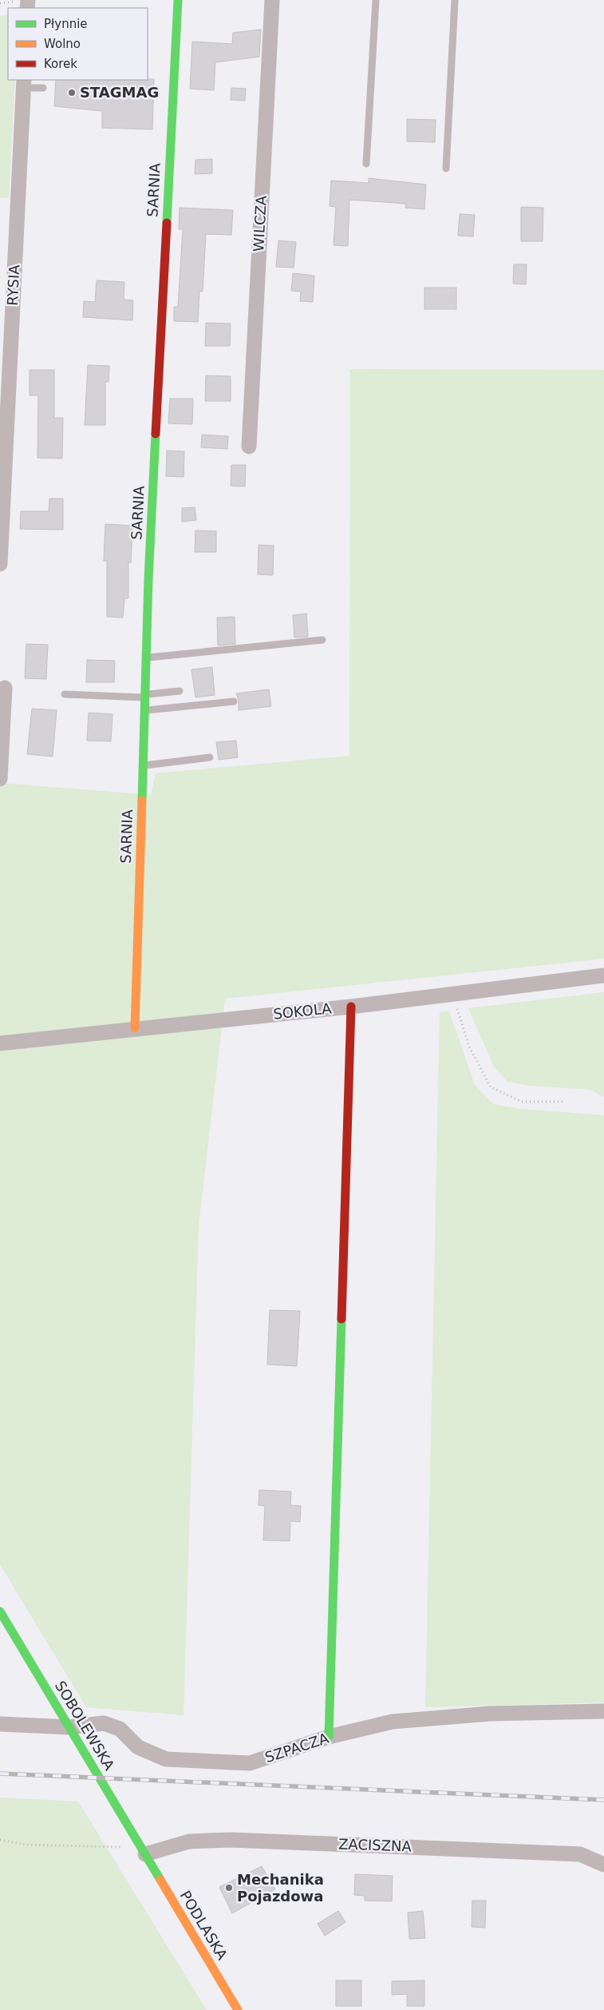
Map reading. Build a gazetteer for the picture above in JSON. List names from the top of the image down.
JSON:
{
  "streets": {
    "street": [
      "SARNIA",
      "WILCZA",
      "RYSIA",
      "SOKOLA",
      "SOBOLEWSKA",
      "SZPACZA",
      "ZACISZNA",
      "PODLASKA"
    ]
  },
  "crossings": [
    ["SARNIA", "SOKOLA"],
    ["SOBOLEWSKA", "SZPACZA"],
    ["SOBOLEWSKA", "ZACISZNA"],
    ["SOBOLEWSKA", "PODLASKA"],
    ["ZACISZNA", "PODLASKA"]
  ],
  "places": ["STAGMAG", "Mechanika Pojazdowa"],
  "legend": ["Płynnie", "Wolno", "Korek"]
}
